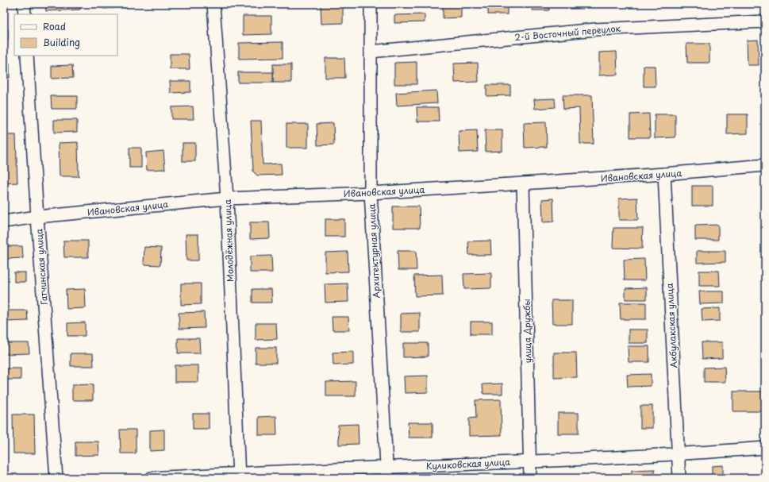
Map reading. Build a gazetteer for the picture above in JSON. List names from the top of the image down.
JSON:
{
  "streets": {
    "street": [
      "2-й Восточный переулок",
      "Ивановская улица",
      "Молодёжная улица",
      "Архитектурная улица",
      "Гатчинская улица",
      "Акбулакская улица",
      "улица Дружбы",
      "Куликовская улица"
    ]
  },
  "crossings": [
    ["2-й Восточный переулок", "Архитектурная улица"],
    ["Ивановская улица", "Молодёжная улица"],
    ["Ивановская улица", "Архитектурная улица"],
    ["Ивановская улица", "Гатчинская улица"],
    ["Ивановская улица", "Акбулакская улица"],
    ["Ивановская улица", "улица Дружбы"],
    ["Молодёжная улица", "Куликовская улица"],
    ["Архитектурная улица", "Куликовская улица"],
    ["Акбулакская улица", "Куликовская улица"],
    ["улица Дружбы", "Куликовская улица"]
  ],
  "legend": ["Road", "Building"]
}
